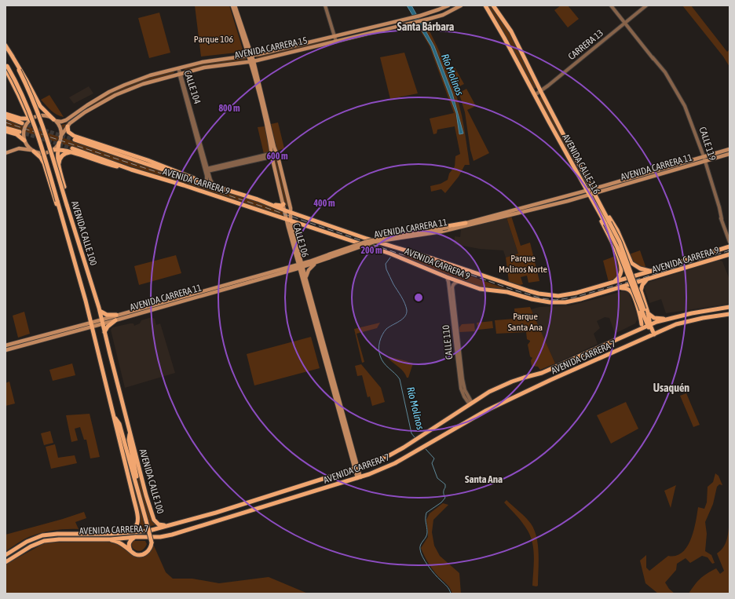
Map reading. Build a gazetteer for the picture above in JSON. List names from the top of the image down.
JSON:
{
  "streets": {
    "main road": [
      "AVENIDA CARRERA 15",
      "AVENIDA CALLE 116",
      "AVENIDA CARRERA 11",
      "AVENIDA CARRERA 9",
      "AVENIDA CALLE 100",
      "CALLE 106",
      "AVENIDA CARRERA 7"
    ],
    "street": [
      "CARRERA 13",
      "CALLE 104",
      "CALLE 119",
      "CALLE 110"
    ]
  },
  "crossings": [
    ["CARRERA 13", "CALLE 119"],
    ["CARRERA 13", "AVENIDA CALLE 116"],
    ["AVENIDA CARRERA 15", "CALLE 104"],
    ["AVENIDA CARRERA 15", "CALLE 106"],
    ["CALLE 104", "AVENIDA CARRERA 9"],
    ["CALLE 119", "AVENIDA CARRERA 11"],
    ["CALLE 119", "AVENIDA CARRERA 9"],
    ["AVENIDA CALLE 116", "AVENIDA CARRERA 11"],
    ["AVENIDA CARRERA 11", "AVENIDA CALLE 100"],
    ["AVENIDA CARRERA 11", "CALLE 106"],
    ["AVENIDA CARRERA 9", "CALLE 106"],
    ["AVENIDA CARRERA 9", "CALLE 110"],
    ["AVENIDA CALLE 100", "AVENIDA CARRERA 7"],
    ["CALLE 106", "AVENIDA CARRERA 7"],
    ["CALLE 110", "AVENIDA CARRERA 7"]
  ],
  "districts": ["Santa Bárbara", "Usaquén", "Santa Ana"],
  "water": ["Río Molinos"],
  "parks": ["Parque 106", "Parque Molinos Norte", "Parque Santa Ana"],
  "rings": [
    "800 m",
    "600 m",
    "400 m",
    "200 m"
  ]
}
